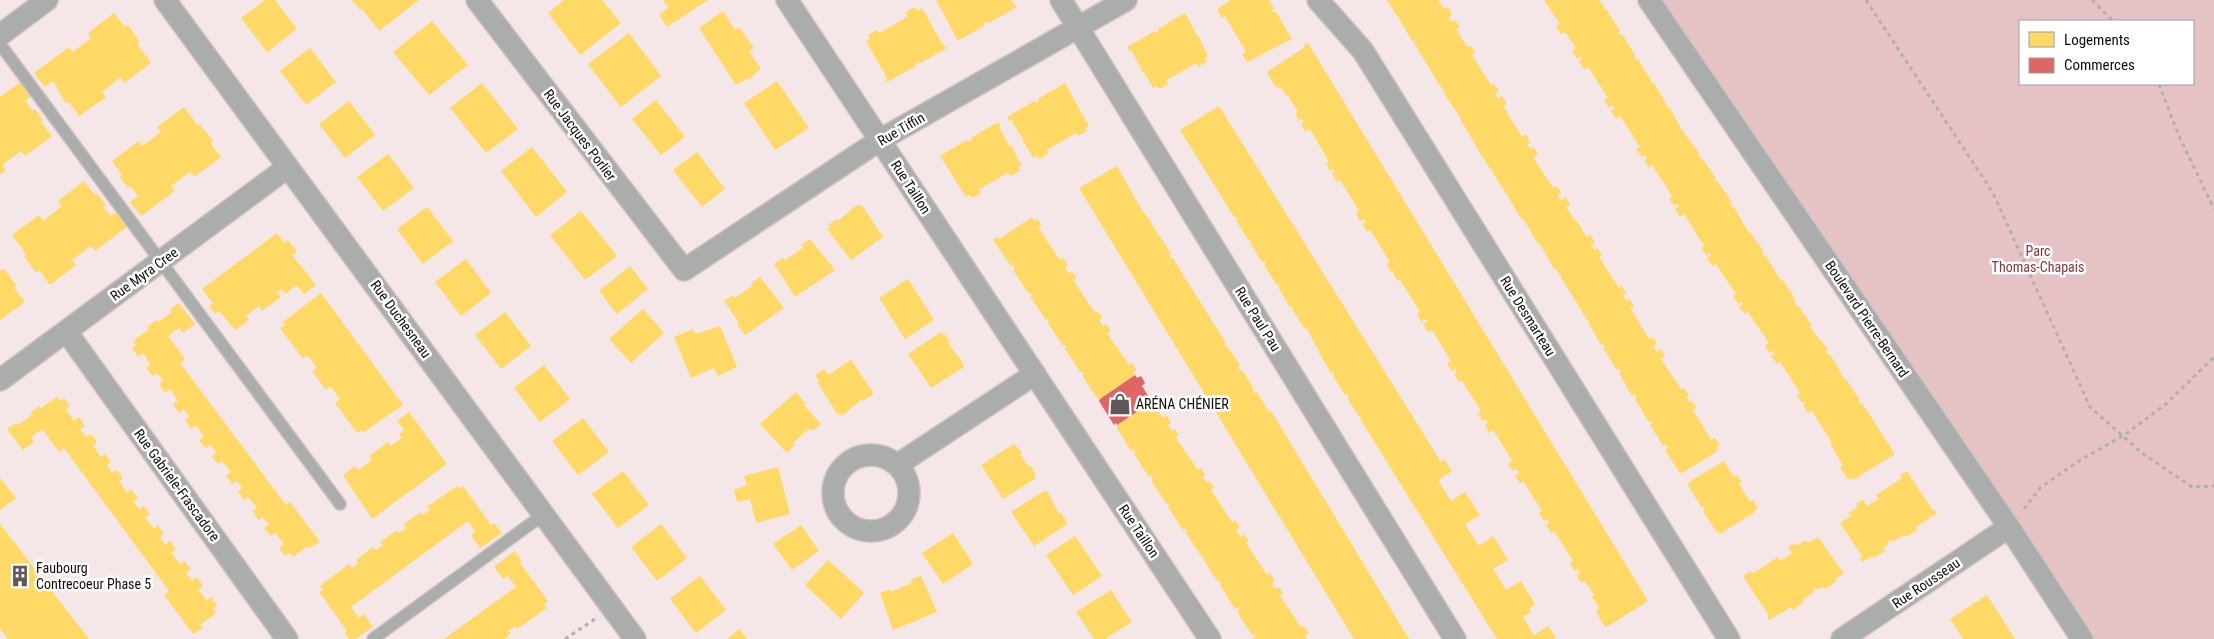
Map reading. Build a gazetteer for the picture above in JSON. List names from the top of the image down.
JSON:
{
  "streets": {
    "street": [
      "Rue Tiffin",
      "Rue Jacques Porlier",
      "Rue Taillon",
      "Rue Myra Cree",
      "Rue Desmarteau",
      "Rue Duchesneau",
      "Rue Paul Pau",
      "Boulevard Pierre-Bernard",
      "Rue Gabriele-Frascadore",
      "Rue Rousseau"
    ]
  },
  "crossings": [
    ["Rue Tiffin", "Rue Jacques Porlier"],
    ["Rue Tiffin", "Rue Taillon"],
    ["Rue Tiffin", "Rue Paul Pau"],
    ["Rue Myra Cree", "Rue Duchesneau"],
    ["Rue Myra Cree", "Rue Gabriele-Frascadore"],
    ["Boulevard Pierre-Bernard", "Rue Rousseau"]
  ],
  "parks": ["Parc Thomas-Chapais"],
  "places": {
    "shop": ["ARÉNA CHÉNIER"],
    "building": ["Faubourg Contrecoeur Phase 5"]
  },
  "legend": ["Logements", "Commerces"]
}
